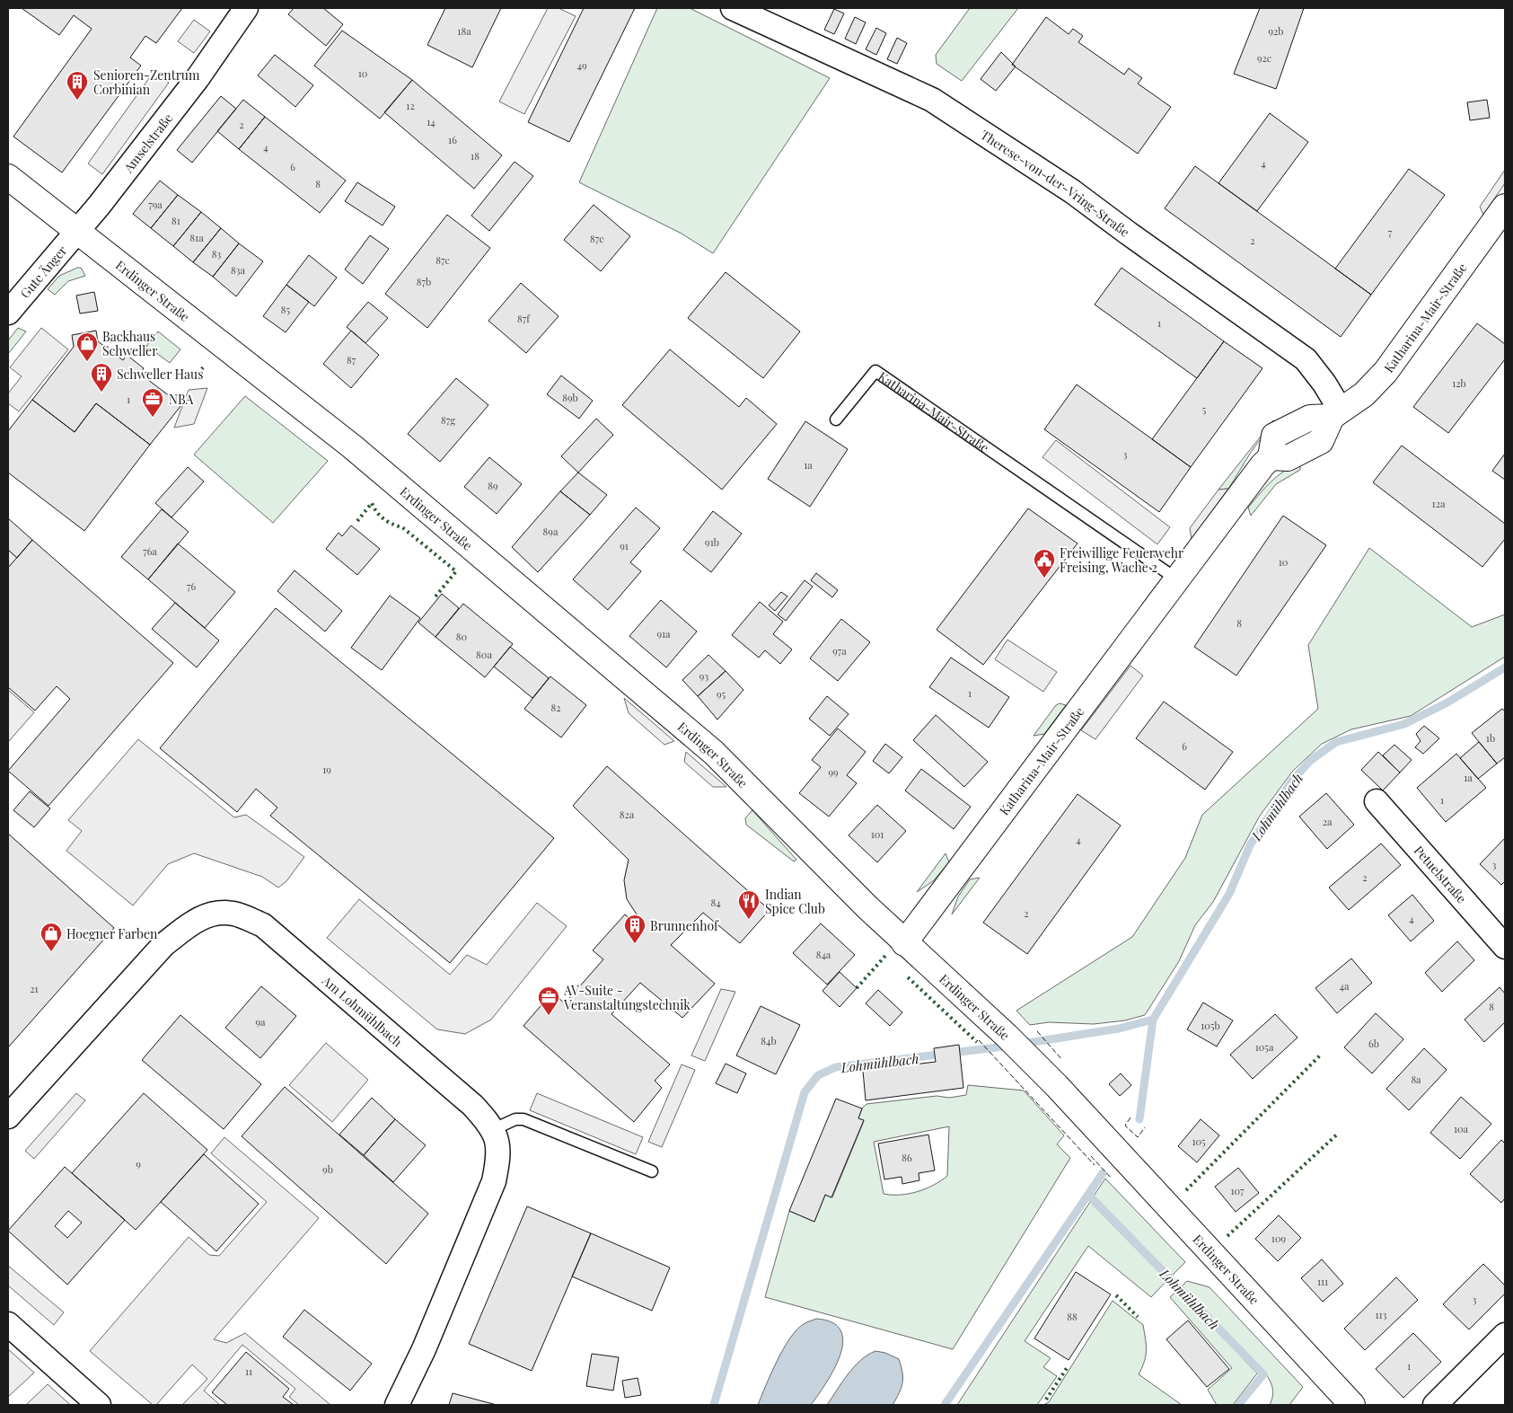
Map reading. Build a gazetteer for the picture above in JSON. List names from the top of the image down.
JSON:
{
  "streets": {
    "street": [
      "Amselstraße",
      "Therese-von-der-Vring-Straße",
      "Gute Änger",
      "Erdinger Straße",
      "Katharina-Mair-Straße",
      "Petuelstraße",
      "Am Lohmühlbach"
    ]
  },
  "crossings": [
    ["Amselstraße", "Gute Änger"],
    ["Amselstraße", "Erdinger Straße"],
    ["Therese-von-der-Vring-Straße", "Katharina-Mair-Straße"],
    ["Gute Änger", "Erdinger Straße"],
    ["Erdinger Straße", "Katharina-Mair-Straße"]
  ],
  "water": ["Lohmühlbach"],
  "places": {
    "building": ["Senioren-Zentrum Corbinian", "Schweller Haus", "Brunnenhof"],
    "shop": ["Backhaus Schweller", "Hoegner Farben"],
    "office": ["NBA", "AV-Suite - Veranstaltungstechnik"],
    "public building": ["Freiwillige Feuerwehr Freising, Wache 2"],
    "restaurant": ["Indian Spice Club"]
  },
  "house_numbers": [
    "18a",
    "92b",
    "92c",
    "49",
    "10",
    "12",
    "14",
    "2",
    "16",
    "4",
    "18",
    "4",
    "6",
    "8",
    "79a",
    "81",
    "7",
    "81a",
    "87e",
    "2",
    "83",
    "87c",
    "83a",
    "87b",
    "85",
    "87f",
    "1",
    "87",
    "12b",
    "89b",
    "1",
    "5",
    "87g",
    "3",
    "1a",
    "89",
    "12a",
    "89a",
    "91b",
    "91",
    "76a",
    "10",
    "76",
    "8",
    "91a",
    "80",
    "97a",
    "80a",
    "93",
    "1",
    "95",
    "82",
    "1b",
    "6",
    "19",
    "99",
    "1a",
    "1",
    "82a",
    "2a",
    "101",
    "4",
    "3",
    "2",
    "84",
    "2",
    "4",
    "84a",
    "4a",
    "21",
    "8",
    "9a",
    "105b",
    "84b",
    "6b",
    "105a",
    "8a",
    "10a",
    "105",
    "86",
    "9",
    "9b",
    "107",
    "109",
    "111",
    "3",
    "113",
    "88",
    "1",
    "11"
  ]
}
